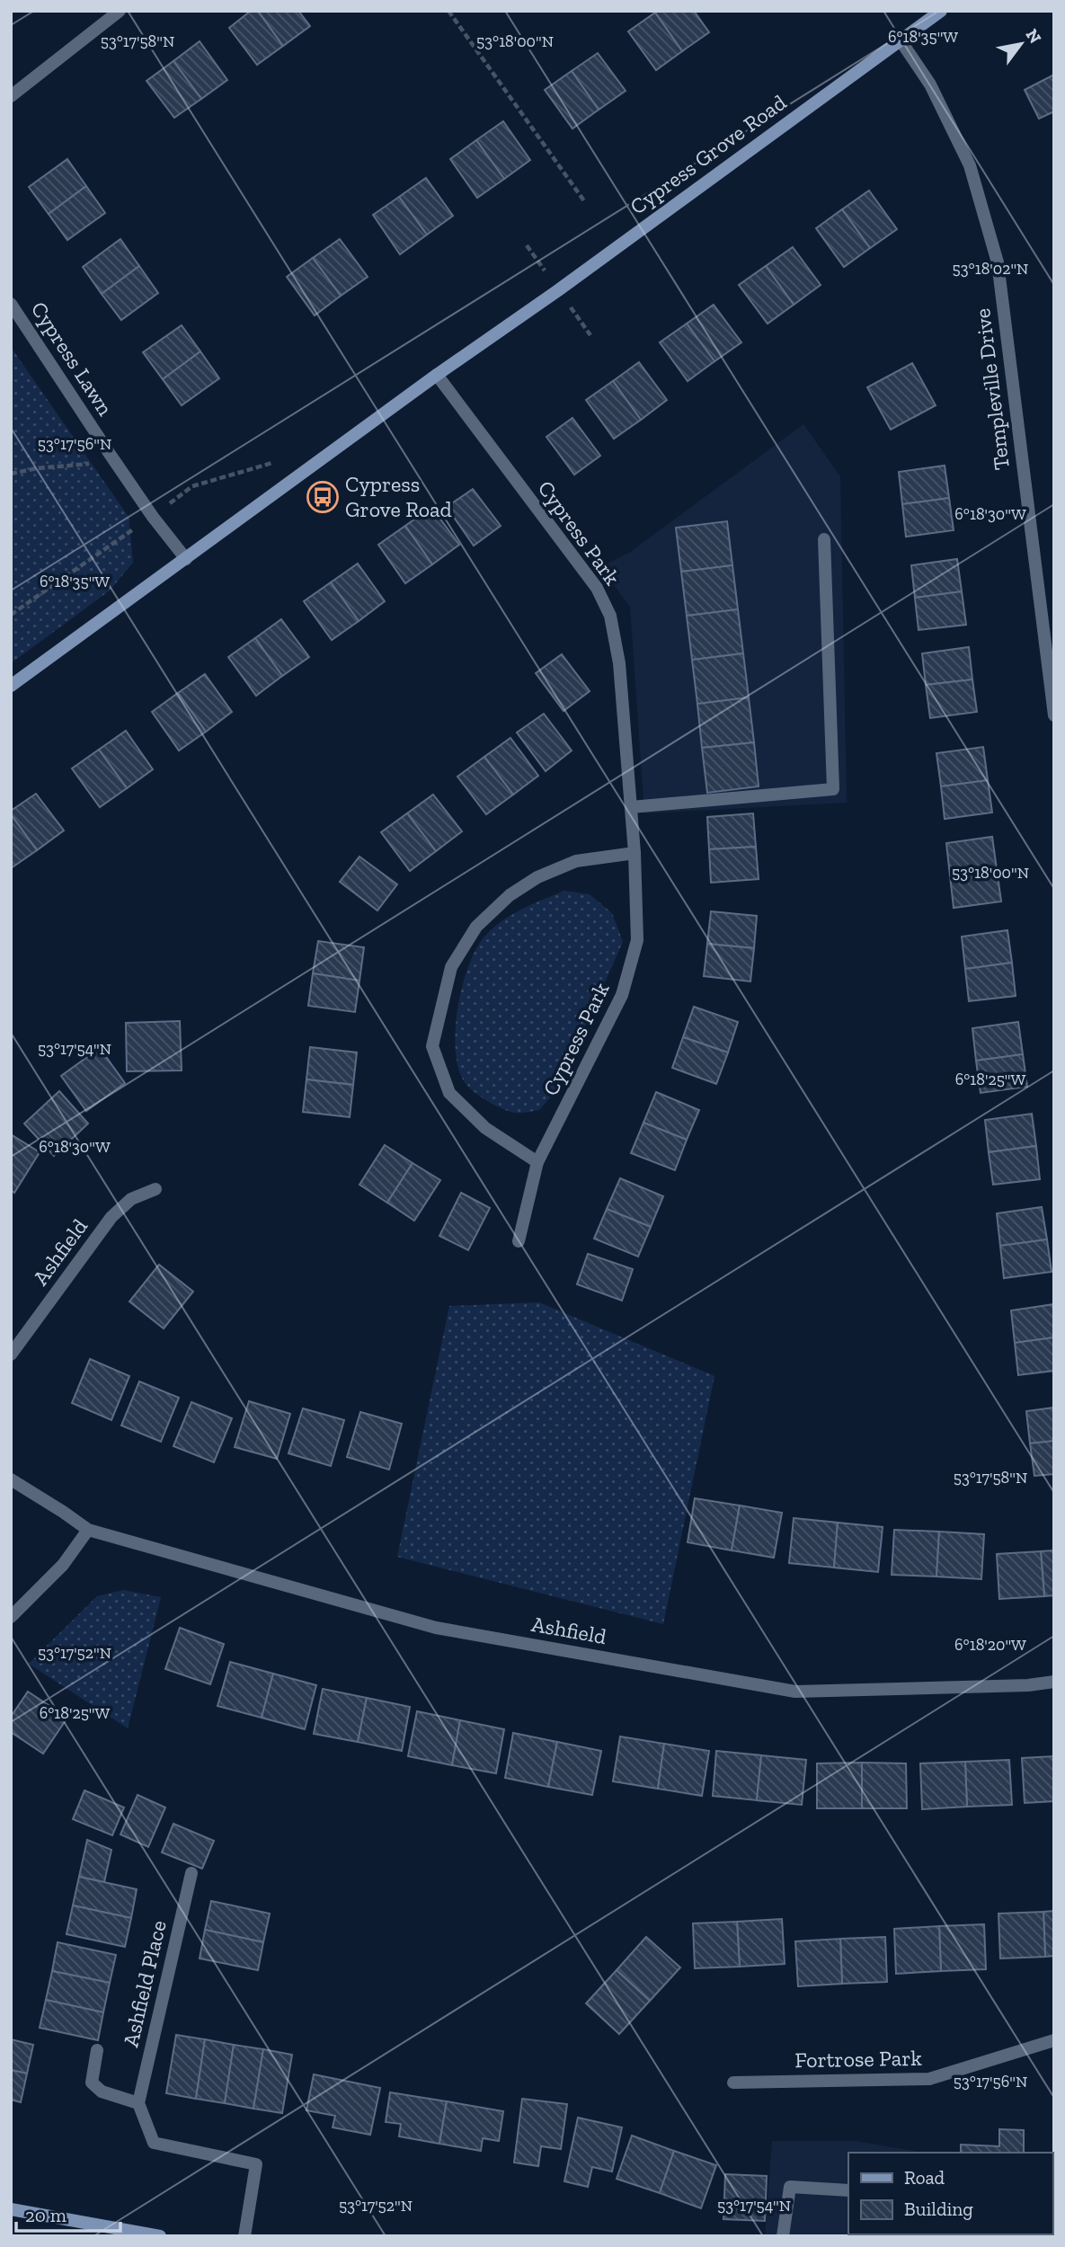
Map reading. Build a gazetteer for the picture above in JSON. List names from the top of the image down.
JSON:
{
  "streets": {
    "main road": ["Cypress Grove Road"],
    "street": [
      "Cypress Lawn",
      "Templeville Drive",
      "Cypress Park",
      "Ashfield",
      "Ashfield Place",
      "Fortrose Park"
    ]
  },
  "crossings": [
    ["Cypress Grove Road", "Cypress Lawn"],
    ["Cypress Grove Road", "Templeville Drive"],
    ["Cypress Grove Road", "Cypress Park"]
  ],
  "places": {
    "bus stop": ["Cypress Grove Road"]
  },
  "legend": ["Road", "Building"],
  "scale_bar": "20 m",
  "north": "top right",
  "coordinates": [
    "6°18'35\"W",
    "53°17'58\"N",
    "53°18'00\"N",
    "53°18'02\"N",
    "53°17'56\"N",
    "6°18'30\"W",
    "53°17'54\"N",
    "6°18'25\"W",
    "6°18'20\"W",
    "53°17'52\"N"
  ]
}
